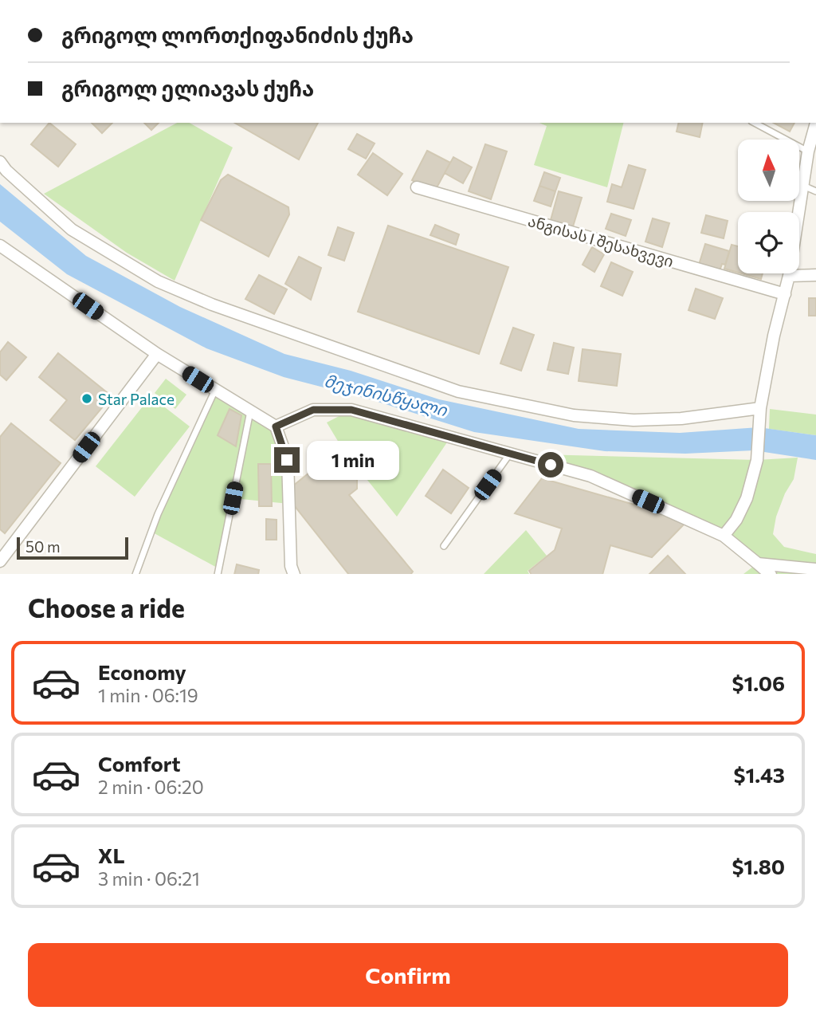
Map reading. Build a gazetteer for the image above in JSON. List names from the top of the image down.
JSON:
{
  "streets": {
    "street": ["ანგისას I შესახვევი"]
  },
  "water": ["მეჯინისწყალი"],
  "places": ["Star Palace"],
  "scale_bar": "50 m",
  "north": "top",
  "page": {
    "banner": ["გრიგოლ ლორთქიფანიძის ქუჩა", "გრიგოლ ელიავას ქუჩა"],
    "bubble": "1 min",
    "scale": "50 m",
    "heading": "Choose a ride",
    "list": [
      {
        "name": "Economy",
        "note": "1 min · 06:19",
        "value": "$1.06"
      },
      {
        "name": "Comfort",
        "note": "2 min · 06:20",
        "value": "$1.43"
      },
      {
        "name": "XL",
        "note": "3 min · 06:21",
        "value": "$1.80"
      }
    ],
    "buttons": "Confirm"
  }
}
